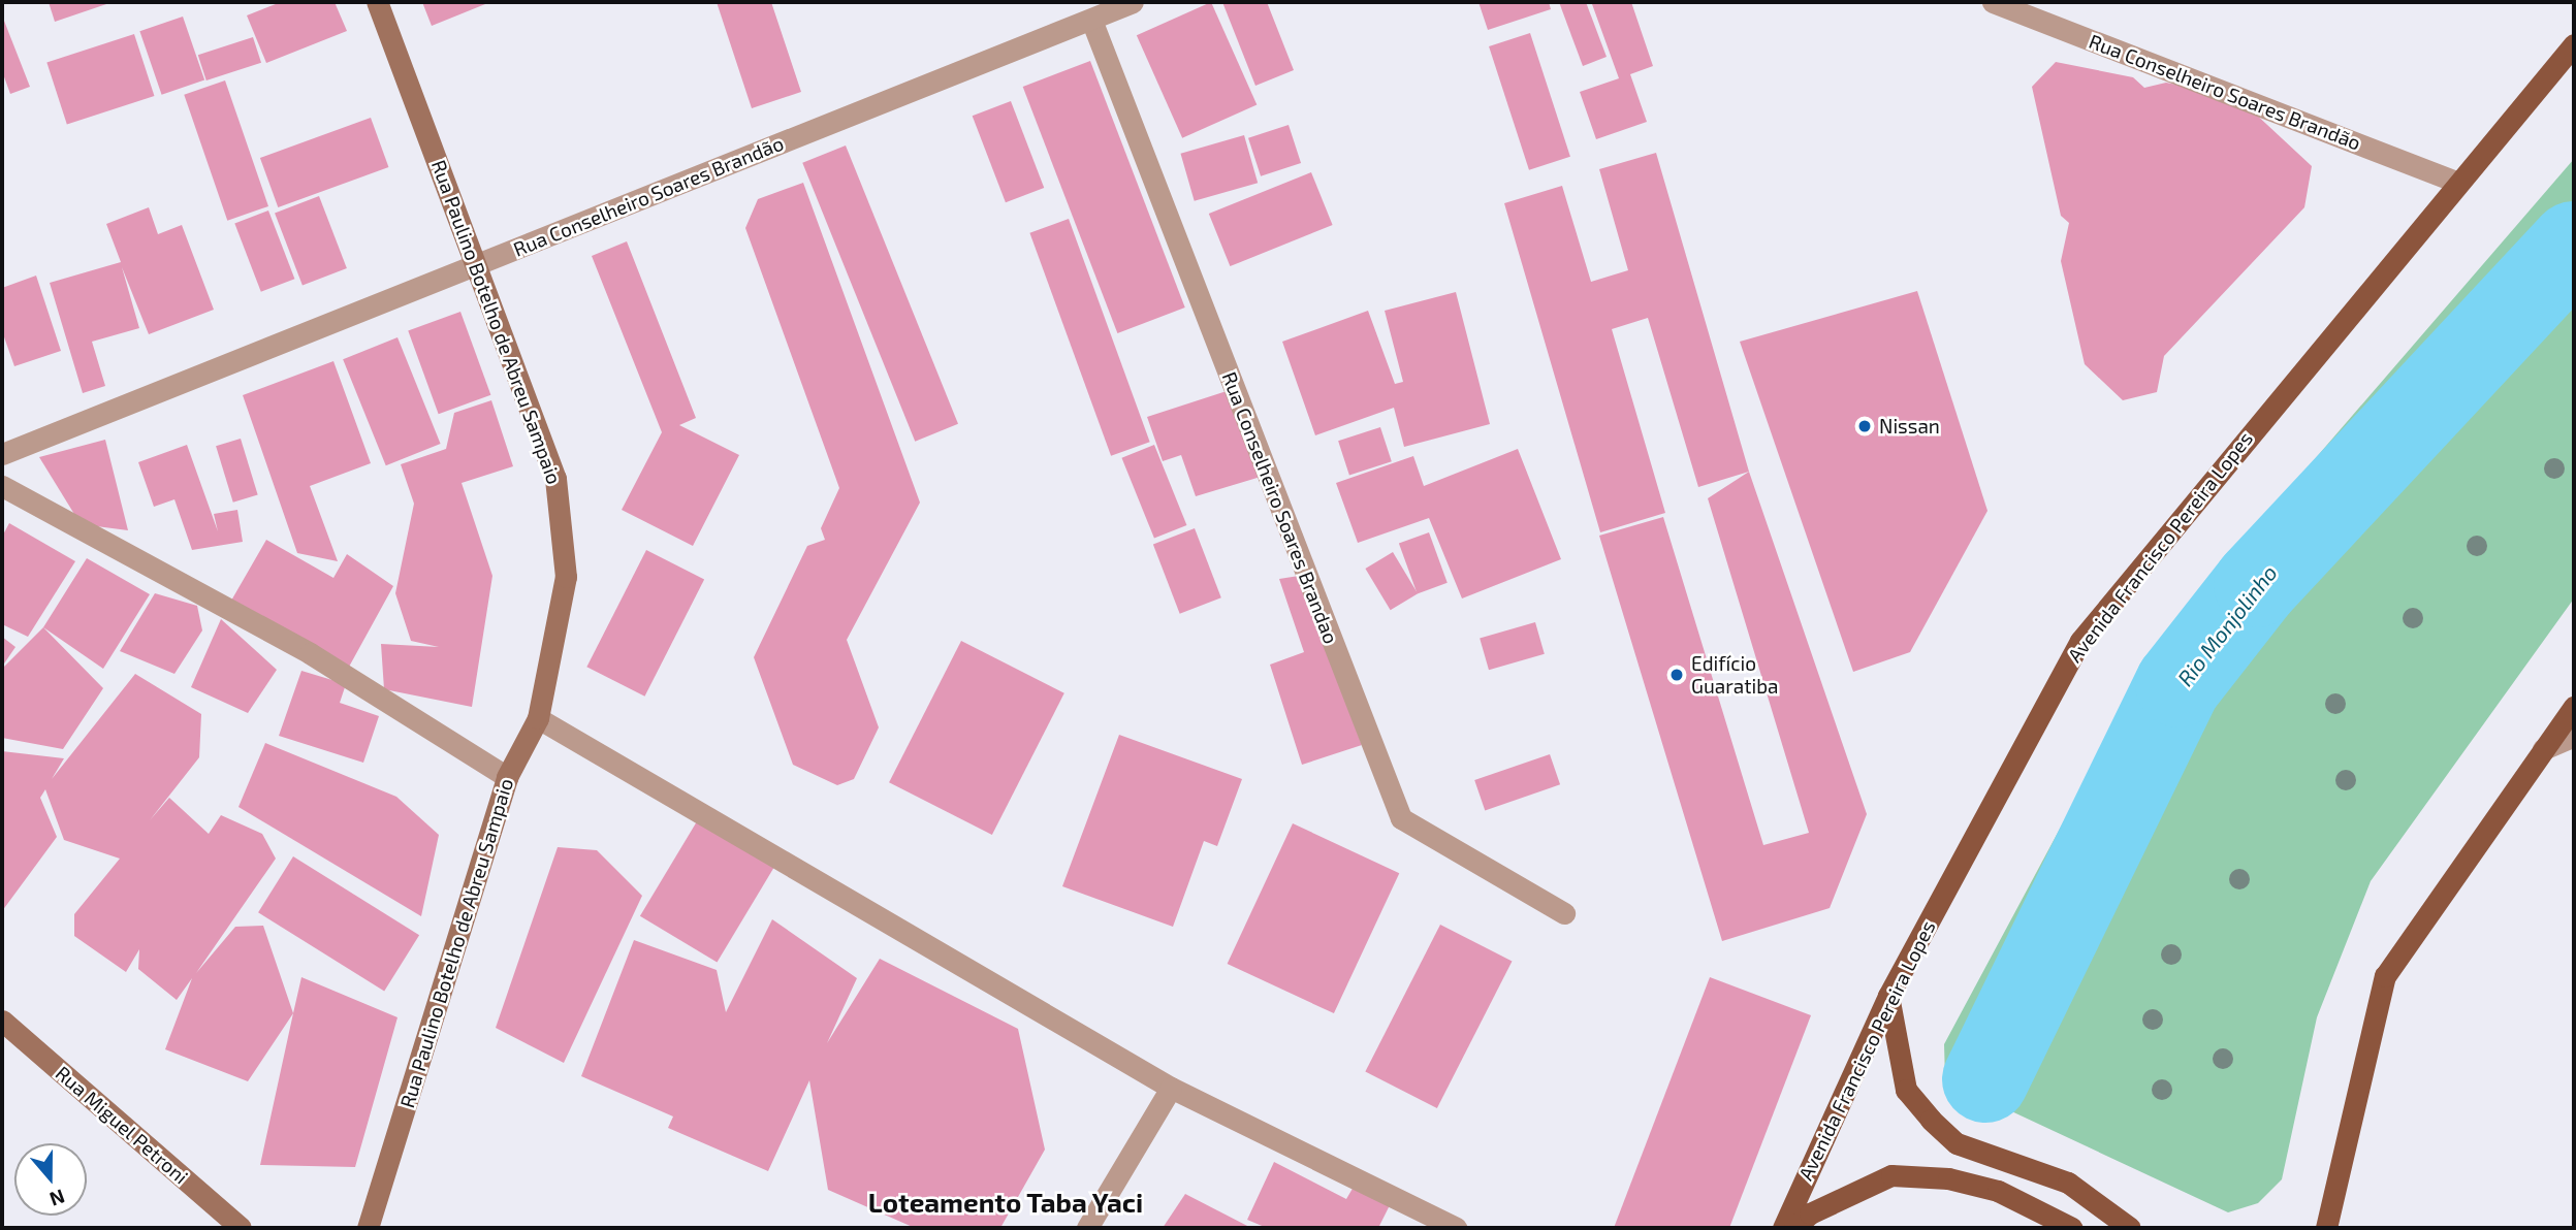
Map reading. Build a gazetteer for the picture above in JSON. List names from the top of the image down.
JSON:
{
  "streets": {
    "main road": ["Avenida Francisco Pereira Lopes"],
    "street": [
      "Rua Conselheiro Soares Brandão",
      "Rua Paulino Botelho de Abreu Sampaio",
      "Rua Conselheiro Soares Brandao",
      "Rua Miguel Petroni"
    ]
  },
  "crossings": [
    ["Rua Conselheiro Soares Brandão", "Rua Paulino Botelho de Abreu Sampaio"],
    ["Rua Conselheiro Soares Brandão", "Rua Conselheiro Soares Brandao"],
    ["Rua Conselheiro Soares Brandão", "Avenida Francisco Pereira Lopes"]
  ],
  "districts": ["Loteamento Taba Yaci"],
  "water": ["Rio Monjolinho"],
  "places": ["Nissan", "Edifício Guaratiba"],
  "north": "bottom"
}
